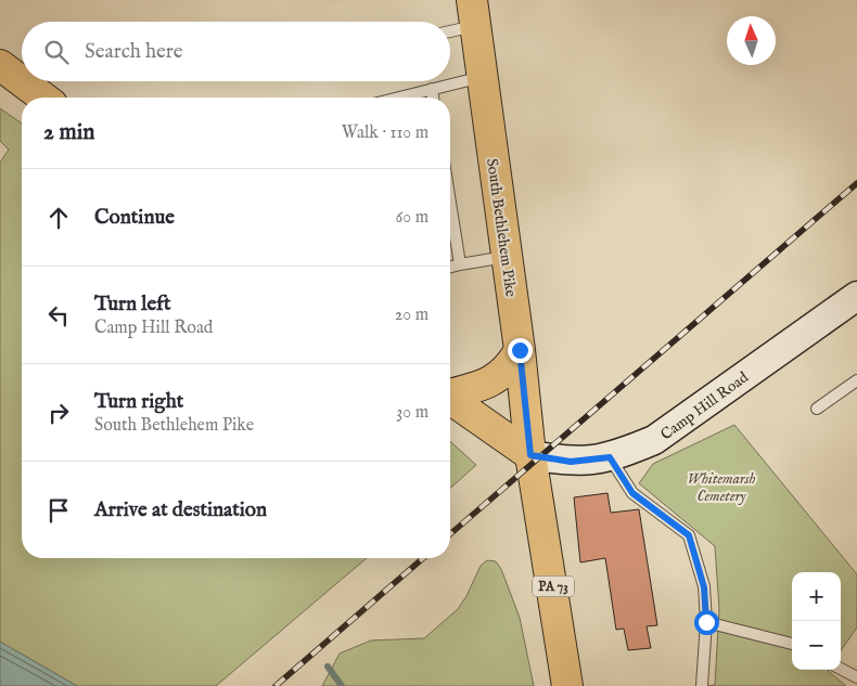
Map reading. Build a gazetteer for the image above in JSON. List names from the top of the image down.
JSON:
{
  "streets": {
    "main road": ["South Bethlehem Pike", "PA 73"],
    "street": ["Camp Hill Road"]
  },
  "crossings": [
    ["South Bethlehem Pike", "Camp Hill Road"],
    ["South Bethlehem Pike", "PA 73"],
    ["Camp Hill Road", "PA 73"]
  ],
  "parks": ["Whitemarsh Cemetery"],
  "north": "top",
  "page": {
    "search": "Search here",
    "heading": ["2 min", "Walk · 110 m"],
    "list": [
      ["Continue", "60 m"],
      ["Turn left", "Camp Hill Road", "20 m"],
      ["Turn right", "South Bethlehem Pike", "30 m"],
      "Arrive at destination"
    ],
    "map_buttons": ["+", "−"]
  }
}
